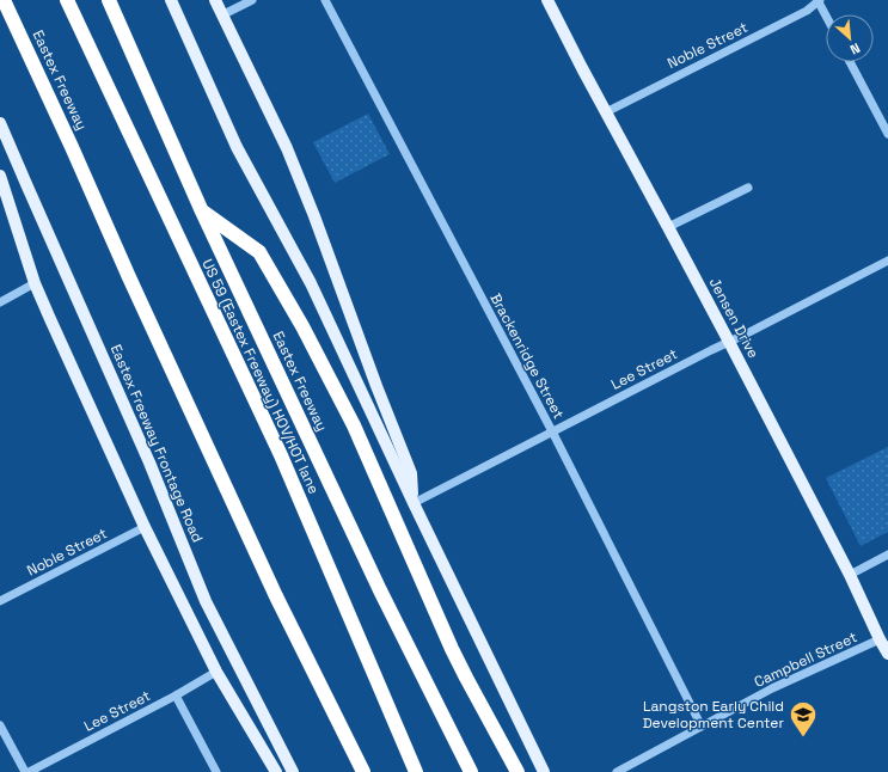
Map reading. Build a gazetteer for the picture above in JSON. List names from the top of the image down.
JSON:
{
  "streets": {
    "highway": ["Eastex Freeway", "US 59 (Eastex Freeway) HOV/HOT lane"],
    "main road": ["Jensen Drive", "Eastex Freeway Frontage Road"],
    "street": [
      "Noble Street",
      "Brackenridge Street",
      "Lee Street",
      "Campbell Street"
    ]
  },
  "crossings": [
    ["Noble Street", "Jensen Drive"],
    ["Jensen Drive", "Lee Street"],
    ["Jensen Drive", "Campbell Street"],
    ["Brackenridge Street", "Lee Street"],
    ["Brackenridge Street", "Campbell Street"]
  ],
  "places": {
    "school or university": ["Langston Early Child Development Center"]
  },
  "north": "bottom right"
}
